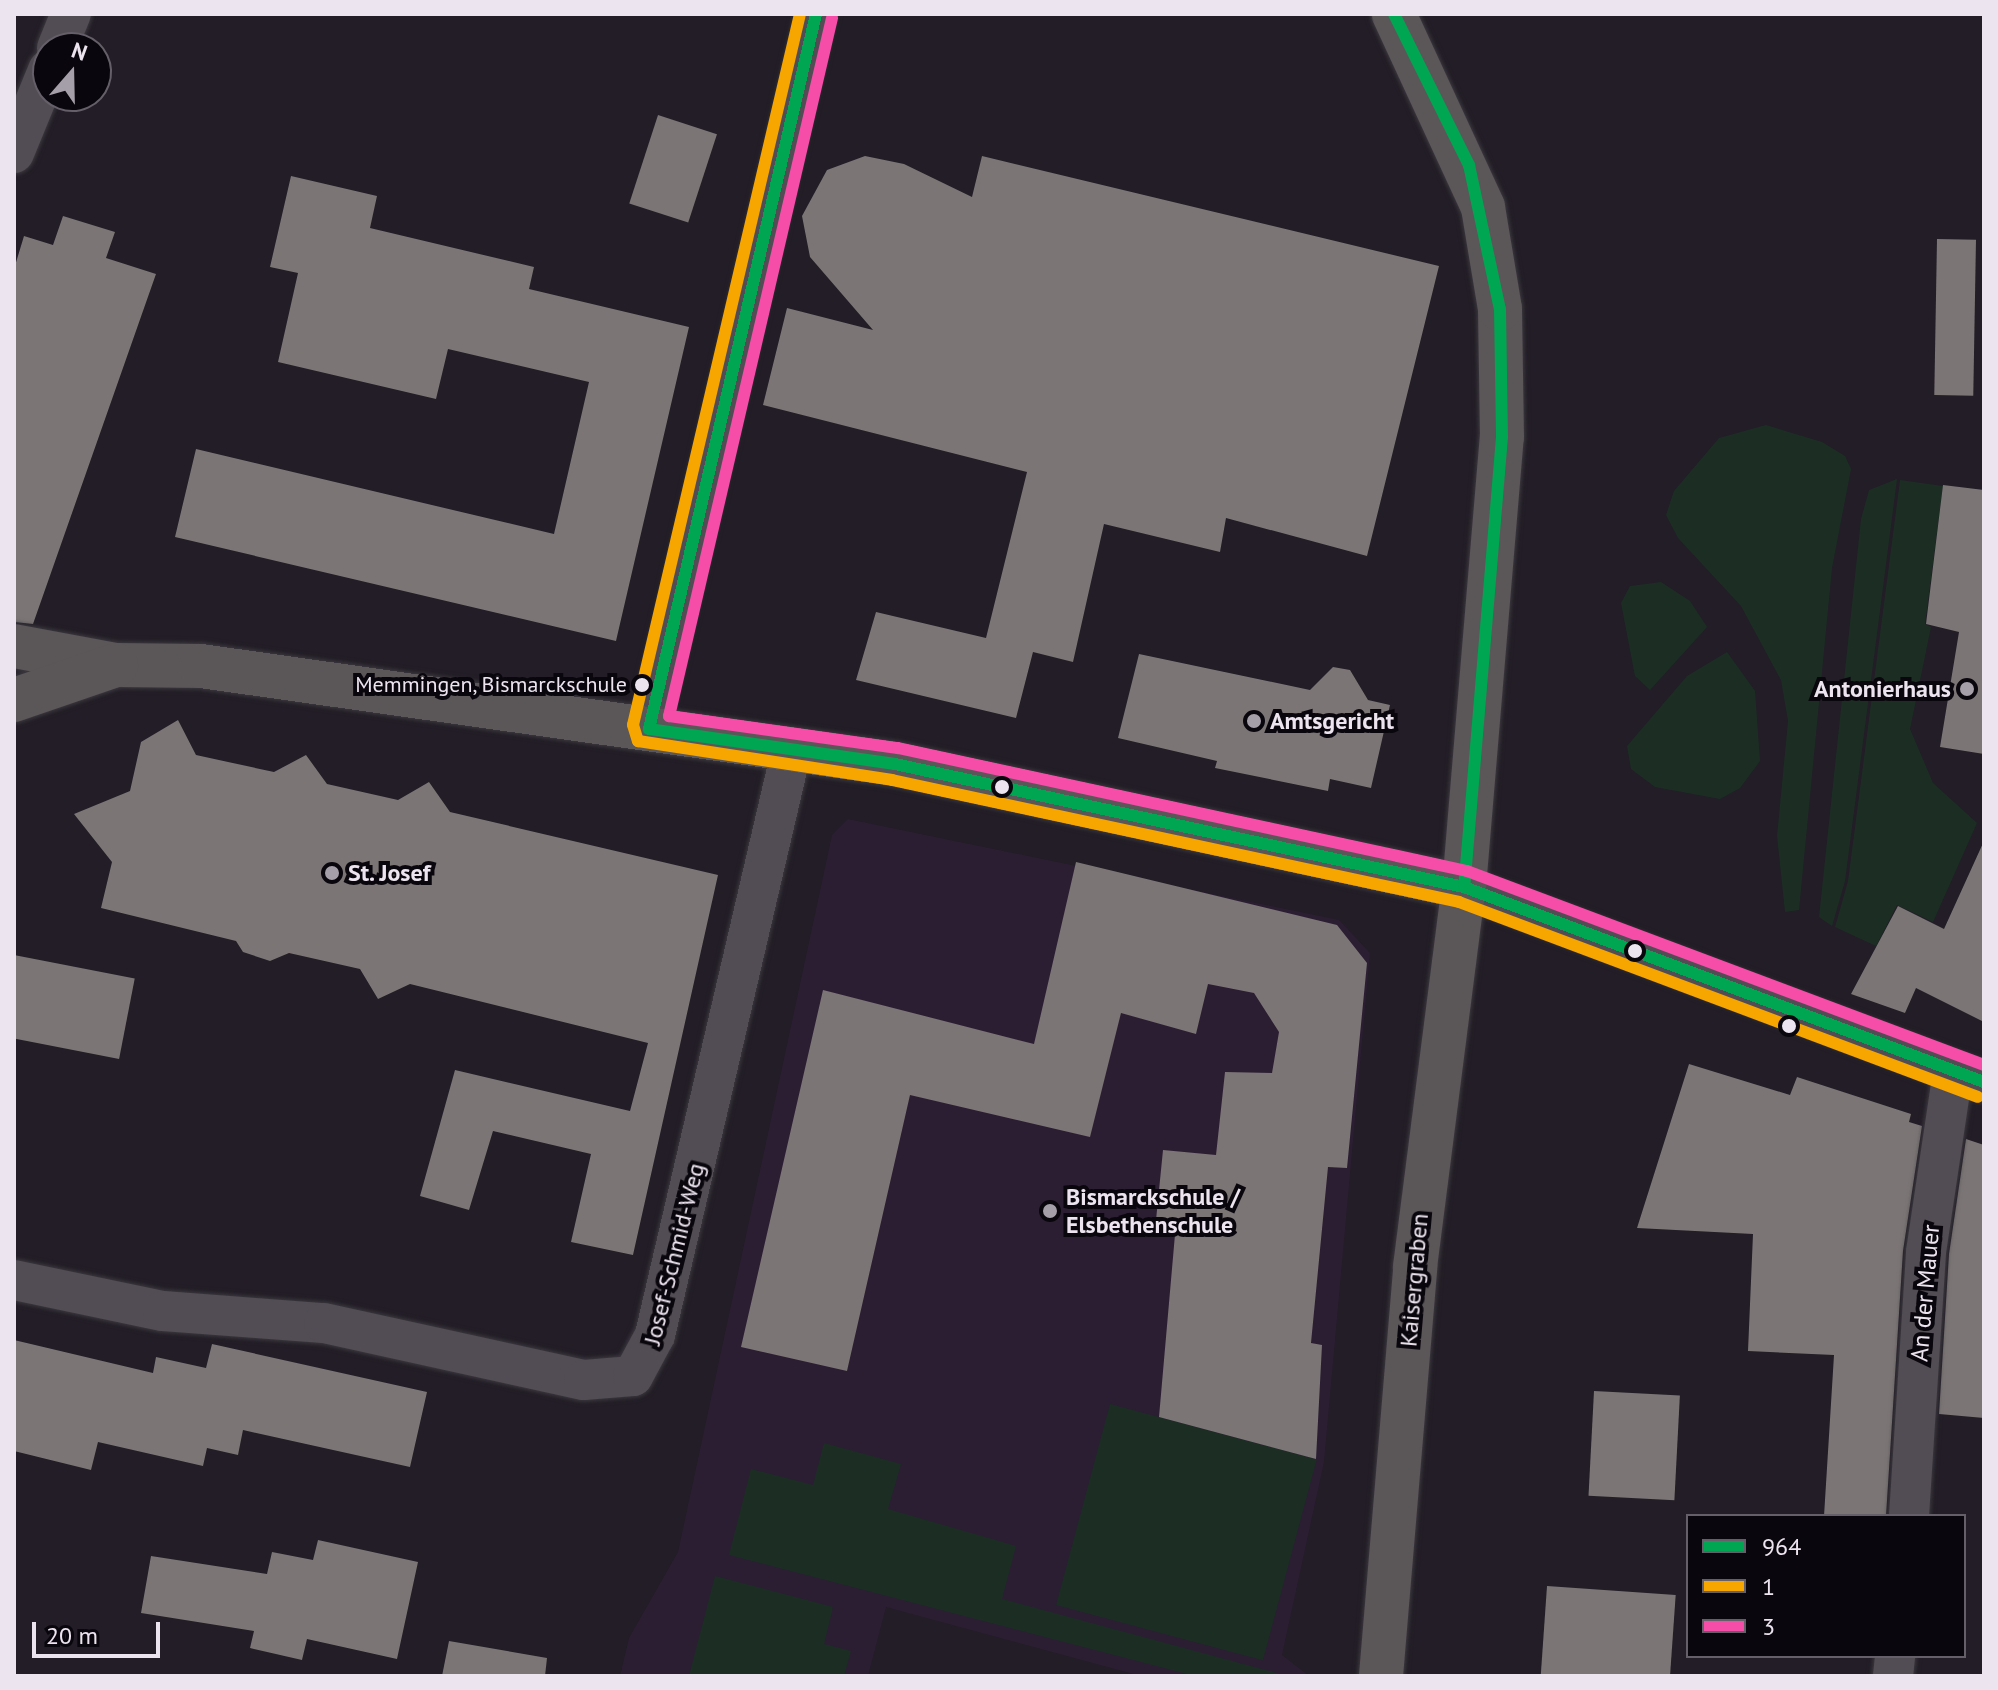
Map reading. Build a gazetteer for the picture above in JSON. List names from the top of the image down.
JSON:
{
  "streets": {
    "street": ["Josef-Schmid-Weg", "Kaisergraben", "An der Mauer"]
  },
  "places": [
    "Memmingen, Bismarckschule",
    "Antonierhaus",
    "Amtsgericht",
    "St. Josef",
    "Bismarckschule / Elsbethenschule"
  ],
  "lines": ["transit line 964", "transit line 1", "transit line 3"],
  "legend": ["964", "1", "3"],
  "scale_bar": "20 m",
  "north": "top"
}
